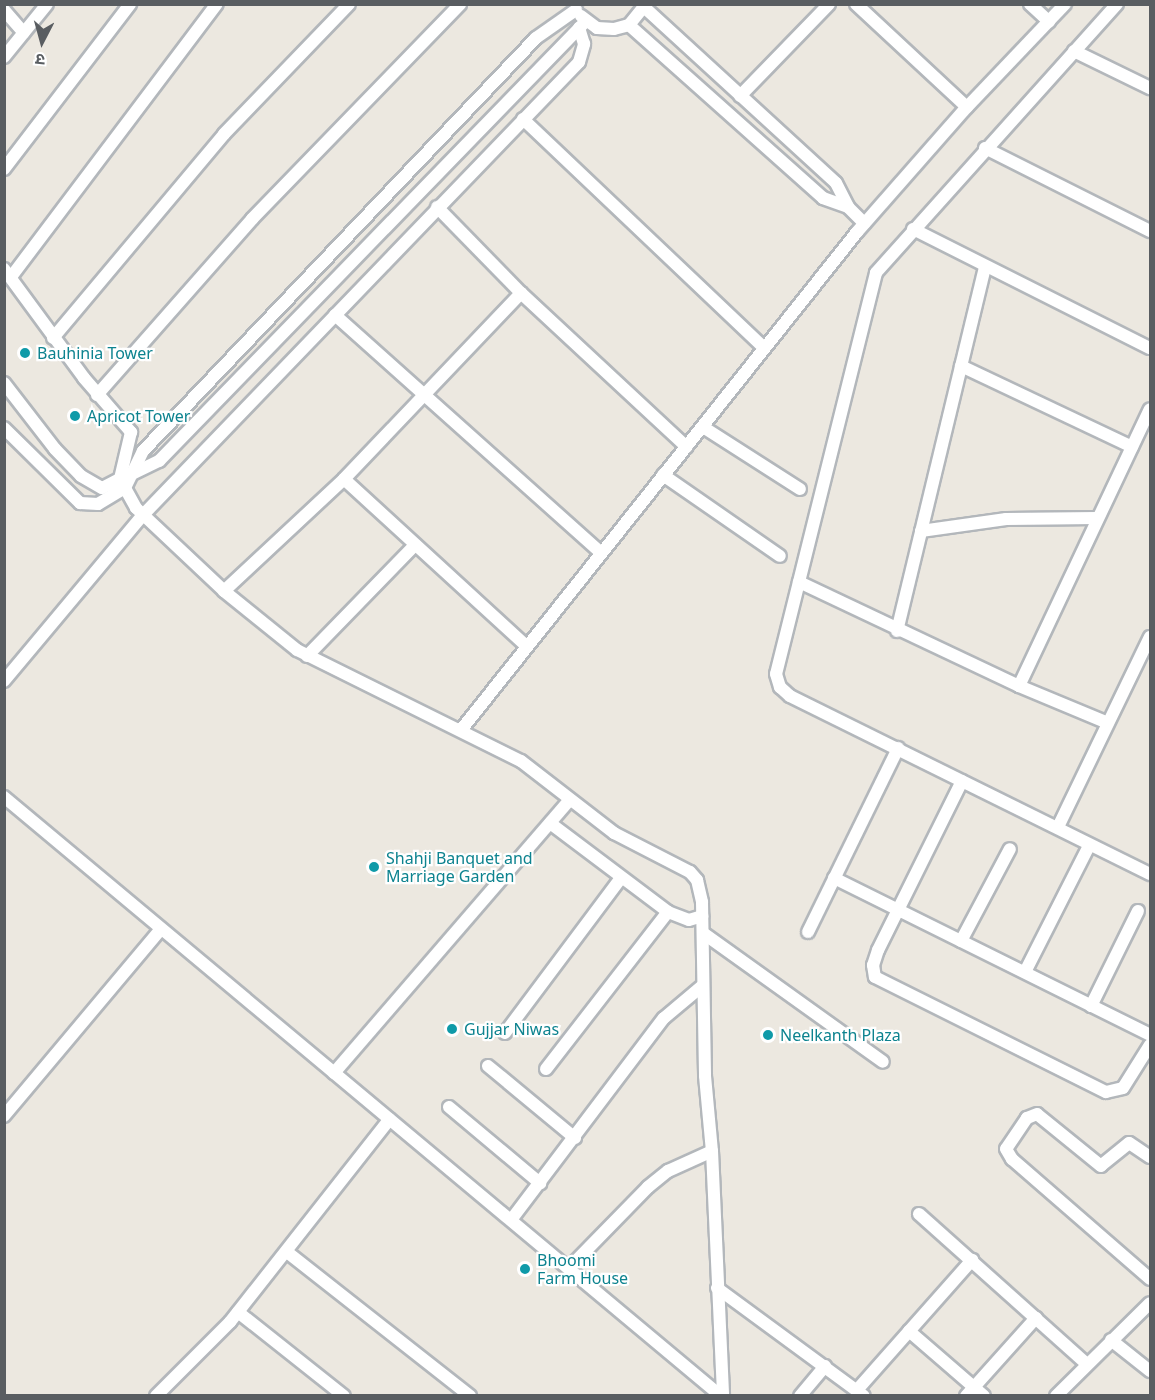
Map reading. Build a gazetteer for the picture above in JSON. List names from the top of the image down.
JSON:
{
  "places": [
    "Bauhinia Tower",
    "Apricot Tower",
    "Shahji Banquet and Marriage Garden",
    "Gujjar Niwas",
    "Neelkanth Plaza",
    "Bhoomi Farm House"
  ],
  "north": "bottom"
}
